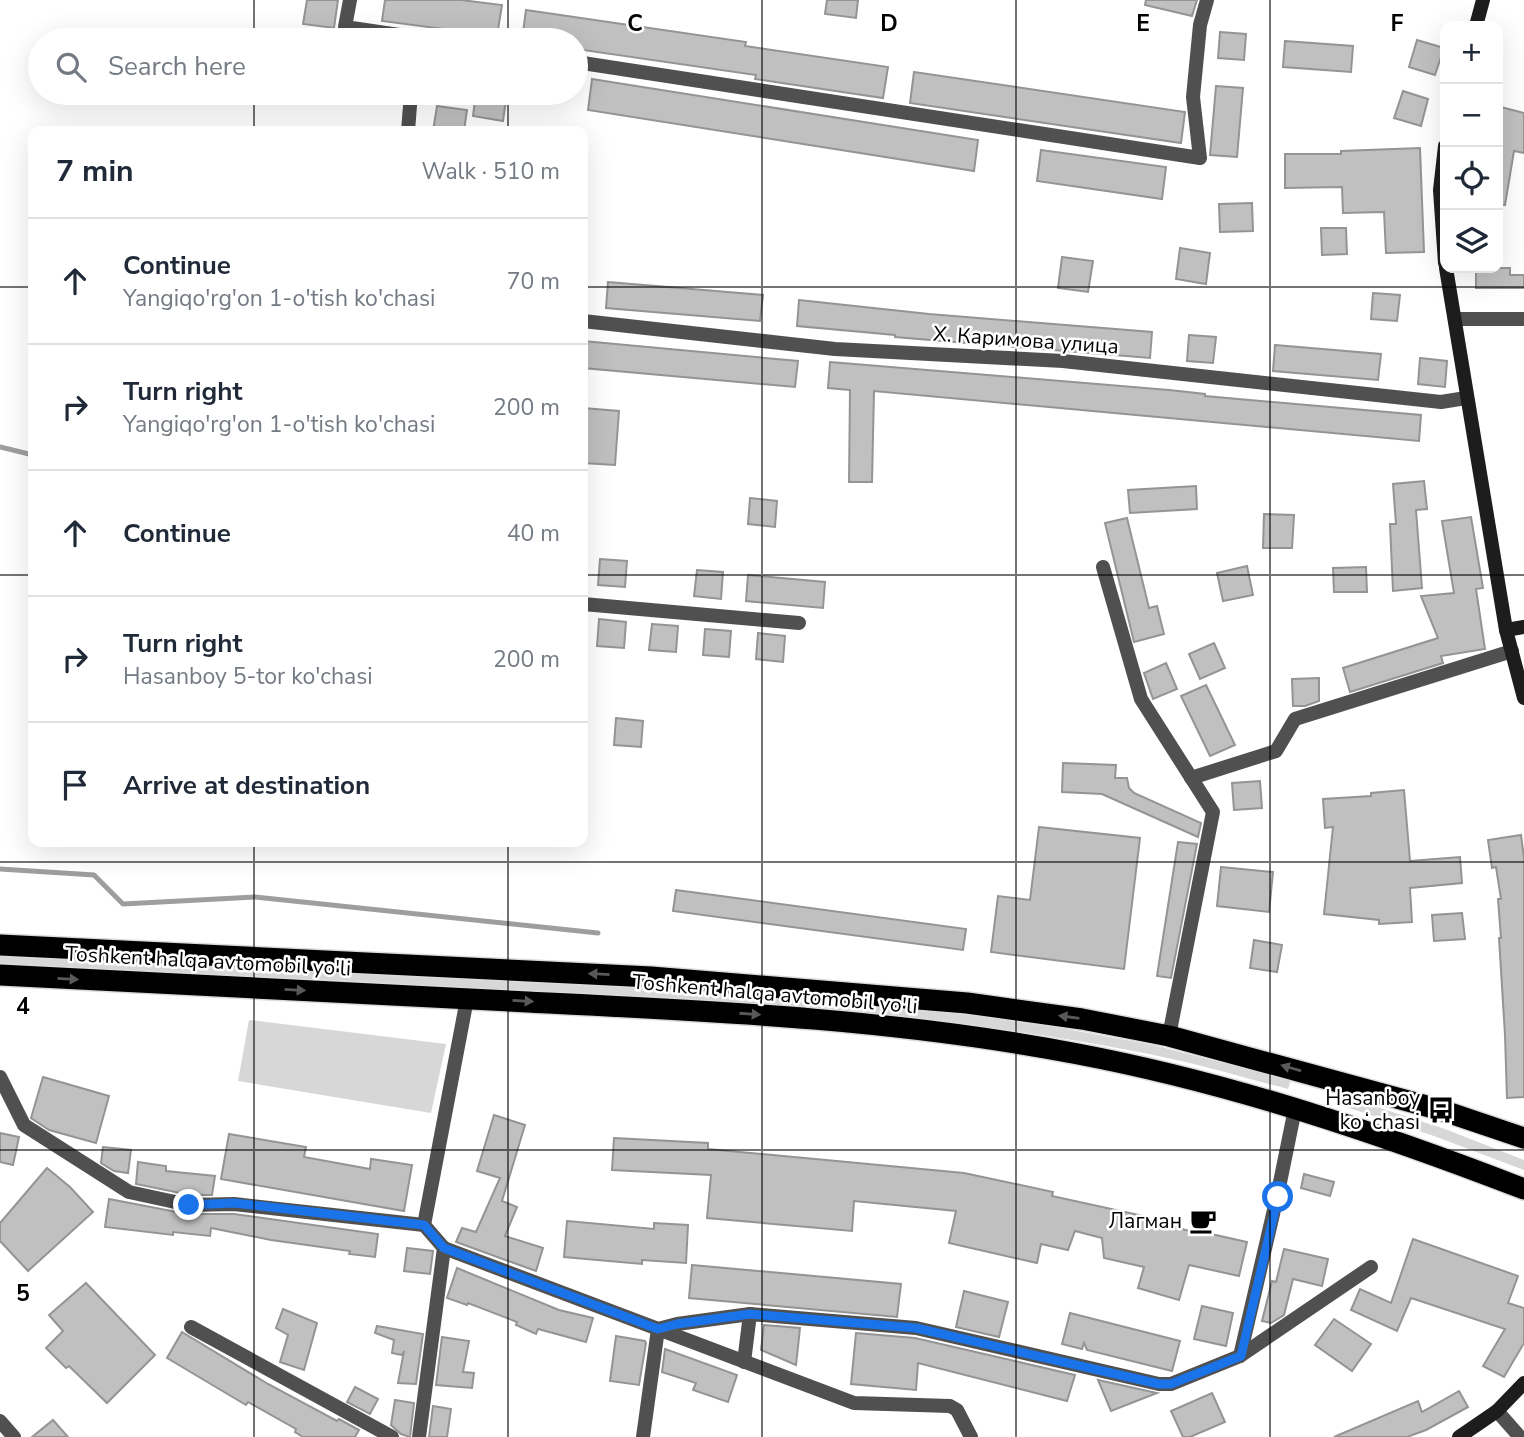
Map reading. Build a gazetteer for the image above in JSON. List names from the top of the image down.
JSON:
{
  "streets": {
    "highway": ["Toshkent halqa avtomobil yo'li"],
    "street": ["Х. Каримова улица"]
  },
  "places": {
    "bus stop": ["Hasanboy koʻchasi"],
    "cafe": ["Лагман"]
  },
  "page": {
    "map_buttons": ["+", "−"],
    "search": "Search here",
    "heading": ["7 min", "Walk · 510 m"],
    "list": [
      ["Continue", "Yangiqo'rg'on 1-o'tish ko'chasi", "70 m"],
      ["Turn right", "Yangiqo'rg'on 1-o'tish ko'chasi", "200 m"],
      ["Continue", "40 m"],
      ["Turn right", "Hasanboy 5-tor ko'chasi", "200 m"],
      "Arrive at destination"
    ]
  },
  "grid": {
    "columns": [
      "C",
      "D",
      "E",
      "F"
    ],
    "rows": ["4", "5"]
  }
}
